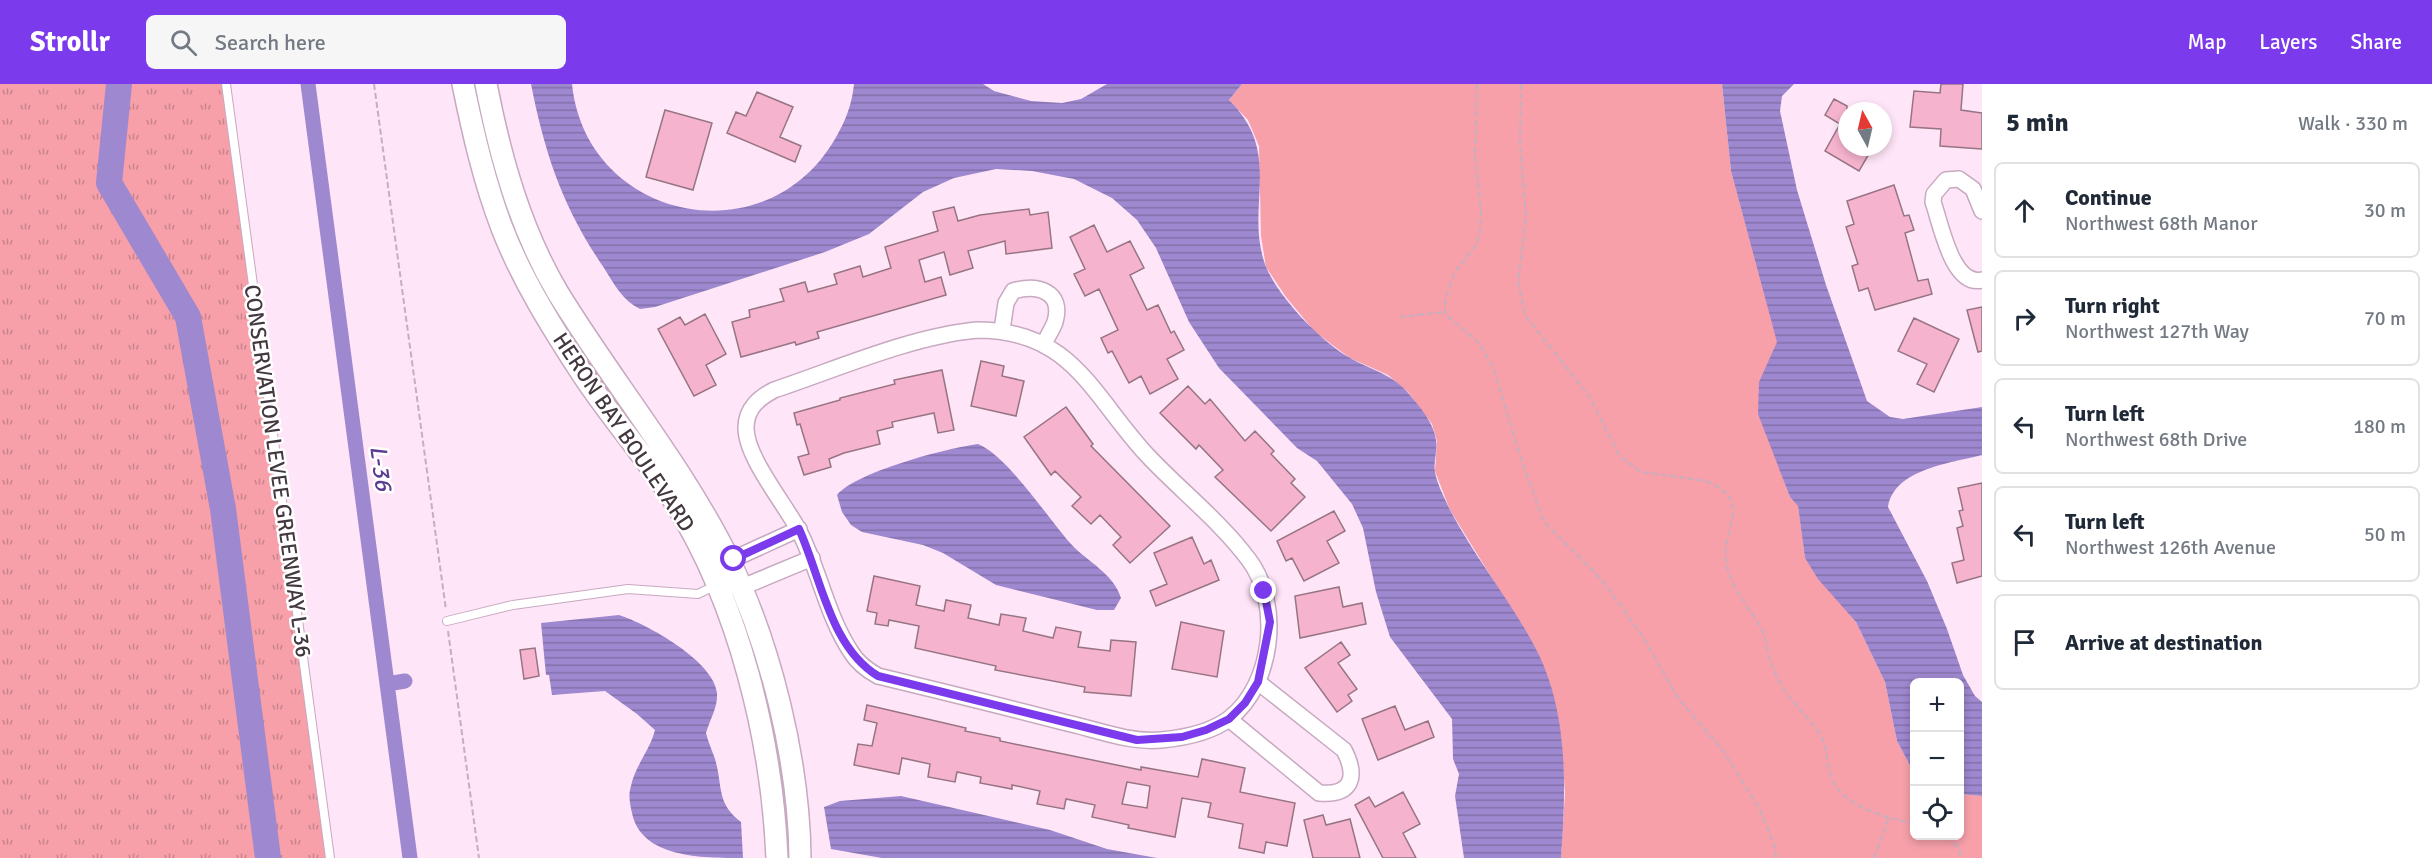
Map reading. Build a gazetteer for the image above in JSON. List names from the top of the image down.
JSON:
{
  "streets": {
    "street": ["HERON BAY BOULEVARD"],
    "lane": ["CONSERVATION LEVEE GREENWAY L-36"]
  },
  "water": ["L-36"],
  "north": "top",
  "page": {
    "header": "Strollr",
    "search": "Search here",
    "nav": ["Map", "Layers", "Share"],
    "heading": ["5 min", "Walk · 330 m"],
    "list": [
      ["Continue", "Northwest 68th Manor", "30 m"],
      ["Turn right", "Northwest 127th Way", "70 m"],
      ["Turn left", "Northwest 68th Drive", "180 m"],
      ["Turn left", "Northwest 126th Avenue", "50 m"],
      "Arrive at destination"
    ],
    "map_buttons": ["+", "−"]
  }
}
